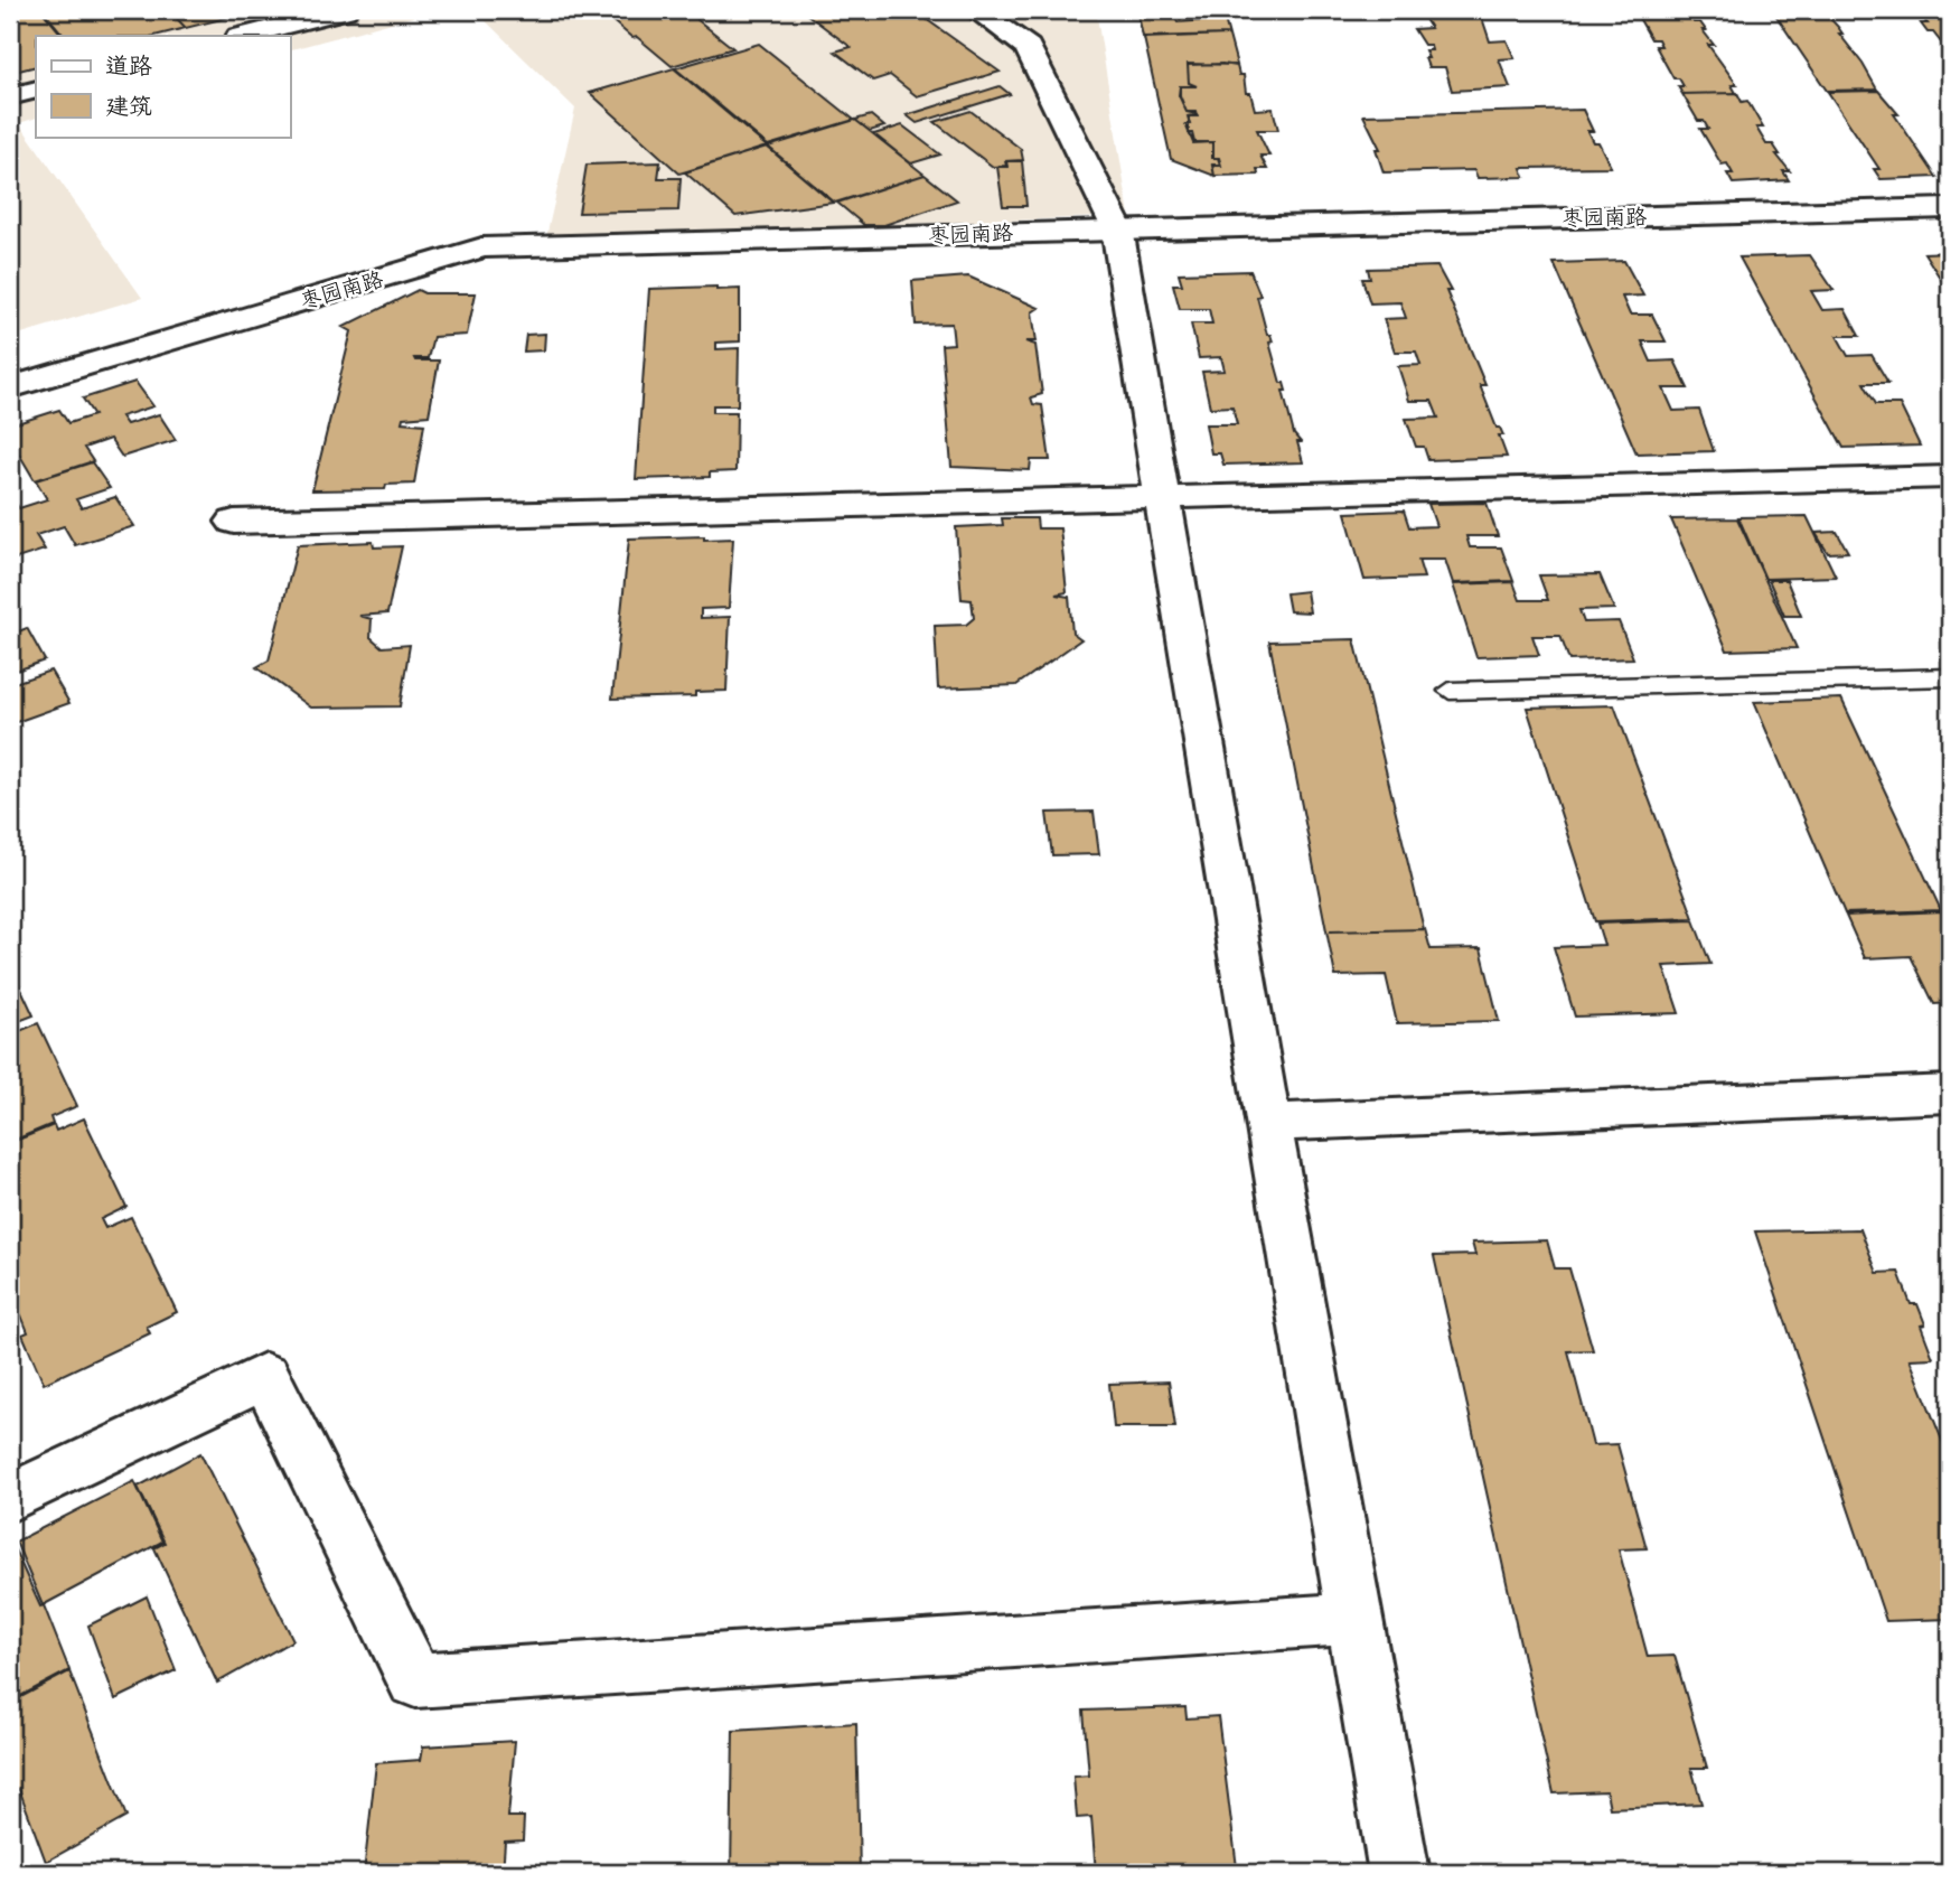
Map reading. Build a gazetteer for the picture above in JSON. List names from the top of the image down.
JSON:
{
  "streets": {
    "street": ["枣园南路"]
  },
  "legend": ["道路", "建筑"]
}
